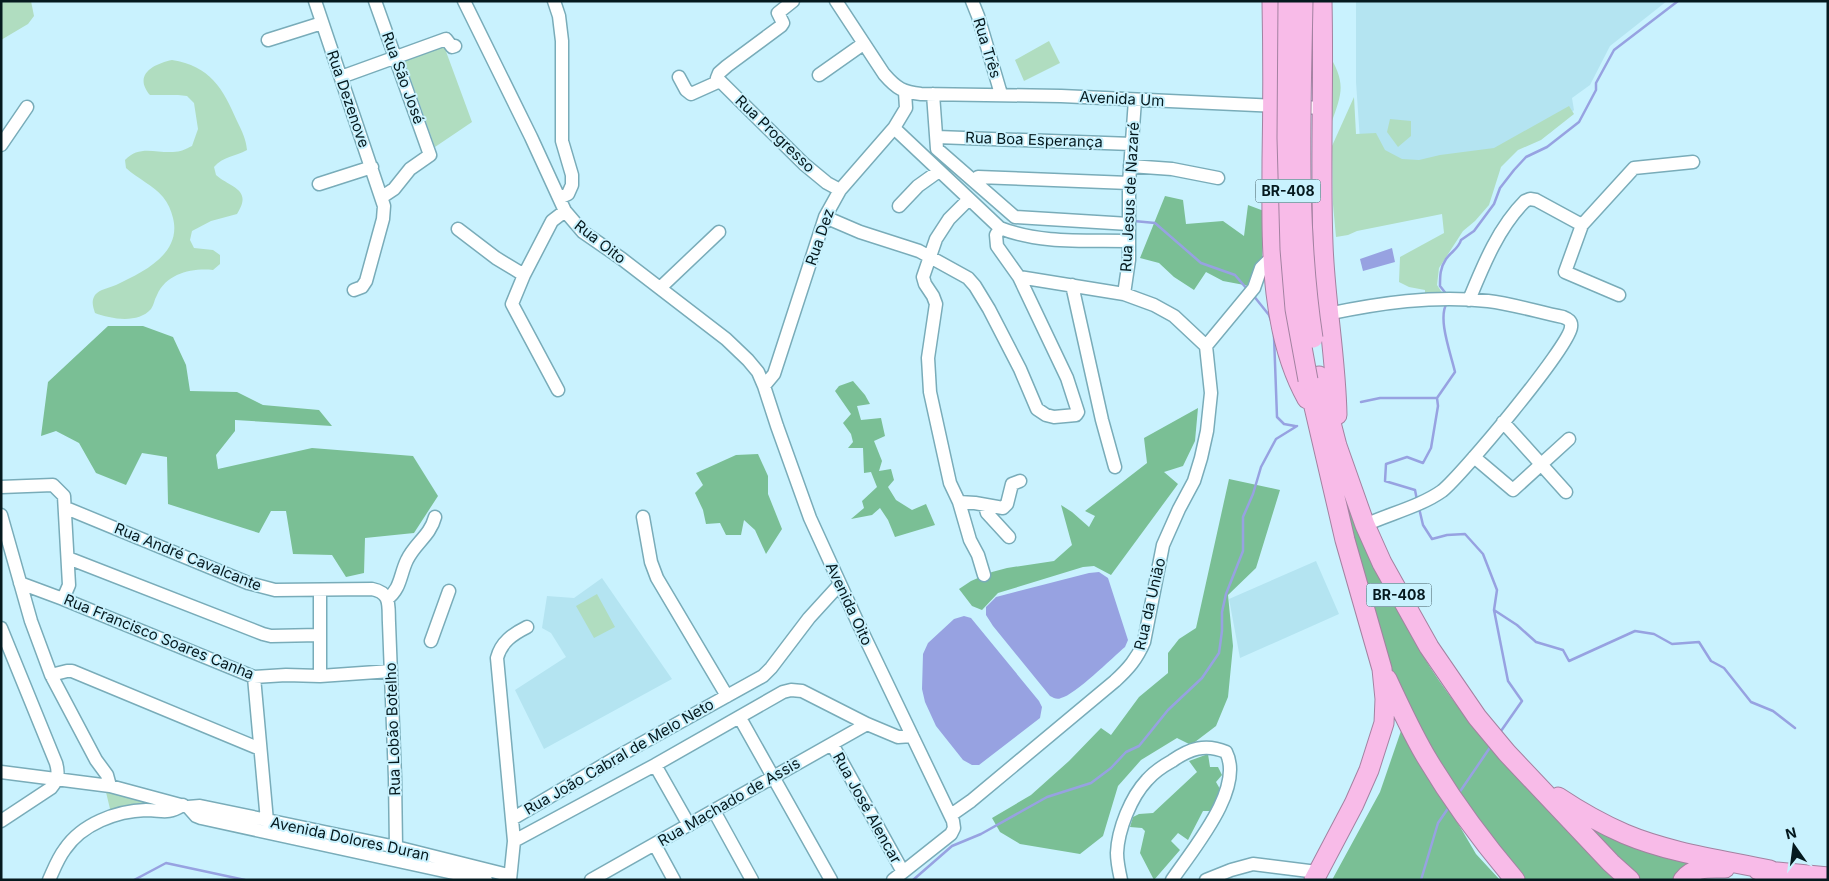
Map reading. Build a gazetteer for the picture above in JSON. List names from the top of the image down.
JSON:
{
  "streets": {
    "highway": ["BR-408"],
    "street": [
      "Rua Três",
      "Rua São José",
      "Rua Dezenove",
      "Avenida Um",
      "Rua Progresso",
      "Rua Boa Esperança",
      "Rua Jesus de Nazaré",
      "Rua Dez",
      "Rua Oito",
      "Rua André Cavalcante",
      "Avenida Oito",
      "Rua da União",
      "Rua Francisco Soares Canha",
      "Rua Lobão Botelho",
      "Rua João Cabral de Melo Neto",
      "Rua Machado de Assis",
      "Rua José Alencar",
      "Avenida Dolores Duran"
    ]
  },
  "crossings": [
    ["Rua Três", "Avenida Um"],
    ["Rua São José", "Rua Dezenove"],
    ["Avenida Um", "Rua Jesus de Nazaré"],
    ["Rua Progresso", "Rua Dez"],
    ["Rua Boa Esperança", "Rua Jesus de Nazaré"],
    ["Rua Dez", "Rua Oito"],
    ["Rua Dez", "Avenida Oito"],
    ["Rua Oito", "Avenida Oito"],
    ["Rua André Cavalcante", "Rua Lobão Botelho"],
    ["Avenida Oito", "Rua da União"],
    ["Avenida Oito", "Rua João Cabral de Melo Neto"],
    ["Rua Francisco Soares Canha", "Rua Lobão Botelho"],
    ["Rua Lobão Botelho", "Avenida Dolores Duran"],
    ["Rua João Cabral de Melo Neto", "Rua Machado de Assis"],
    ["Rua Machado de Assis", "Rua José Alencar"]
  ],
  "north": "top"
}
